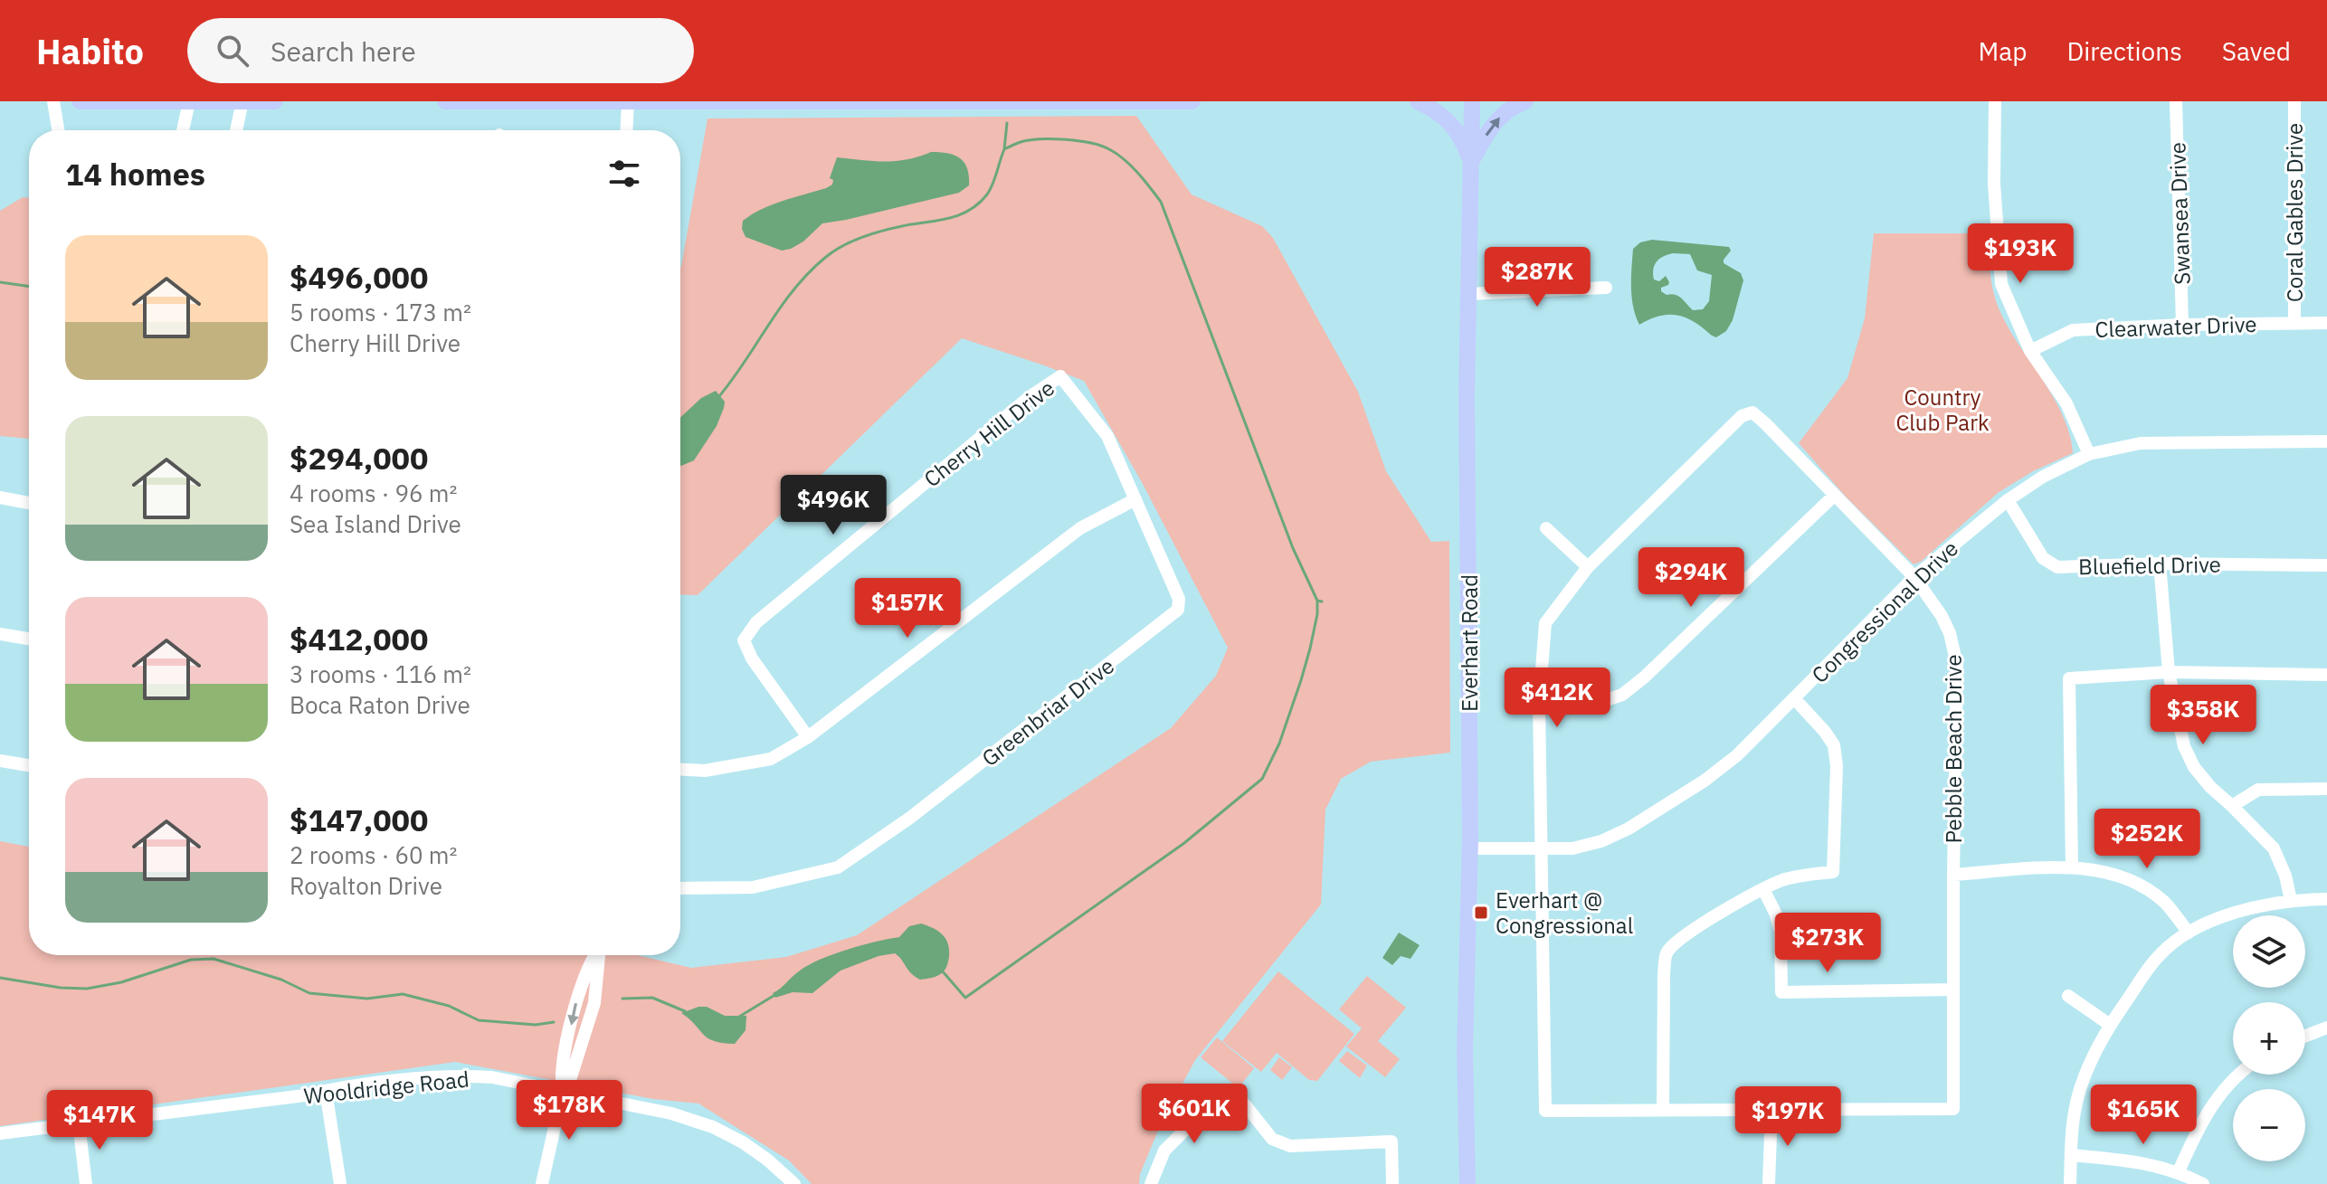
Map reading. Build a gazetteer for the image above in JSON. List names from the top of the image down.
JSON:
{
  "streets": {
    "main road": ["Everhart Road"],
    "street": [
      "Coral Gables Drive",
      "Swansea Drive",
      "Clearwater Drive",
      "Cherry Hill Drive",
      "Bluefield Drive",
      "Congressional Drive",
      "Greenbriar Drive",
      "Pebble Beach Drive",
      "Wooldridge Road"
    ]
  },
  "crossings": [
    ["Coral Gables Drive", "Clearwater Drive"],
    ["Swansea Drive", "Clearwater Drive"],
    ["Cherry Hill Drive", "Greenbriar Drive"],
    ["Bluefield Drive", "Congressional Drive"],
    ["Congressional Drive", "Everhart Road"],
    ["Congressional Drive", "Pebble Beach Drive"]
  ],
  "parks": ["Country Club Park"],
  "places": {
    "transit": ["Everhart @ Congressional"]
  },
  "page": {
    "header": "Habito",
    "search": "Search here",
    "nav": ["Map", "Directions", "Saved"],
    "heading": "14 homes",
    "list": [
      {
        "name": "$496,000",
        "note": "5 rooms · 173 m² · Cherry Hill Drive"
      },
      {
        "name": "$294,000",
        "note": "4 rooms · 96 m² · Sea Island Drive"
      },
      {
        "name": "$412,000",
        "note": "3 rooms · 116 m² · Boca Raton Drive"
      },
      {
        "name": "$147,000",
        "note": "2 rooms · 60 m² · Royalton Drive"
      }
    ],
    "price": [
      "$193K",
      "$287K",
      "$496K",
      "$294K",
      "$157K",
      "$412K",
      "$358K",
      "$252K",
      "$273K",
      "$178K",
      "$601K",
      "$165K",
      "$197K",
      "$147K"
    ],
    "map_buttons": ["+", "−"]
  }
}
